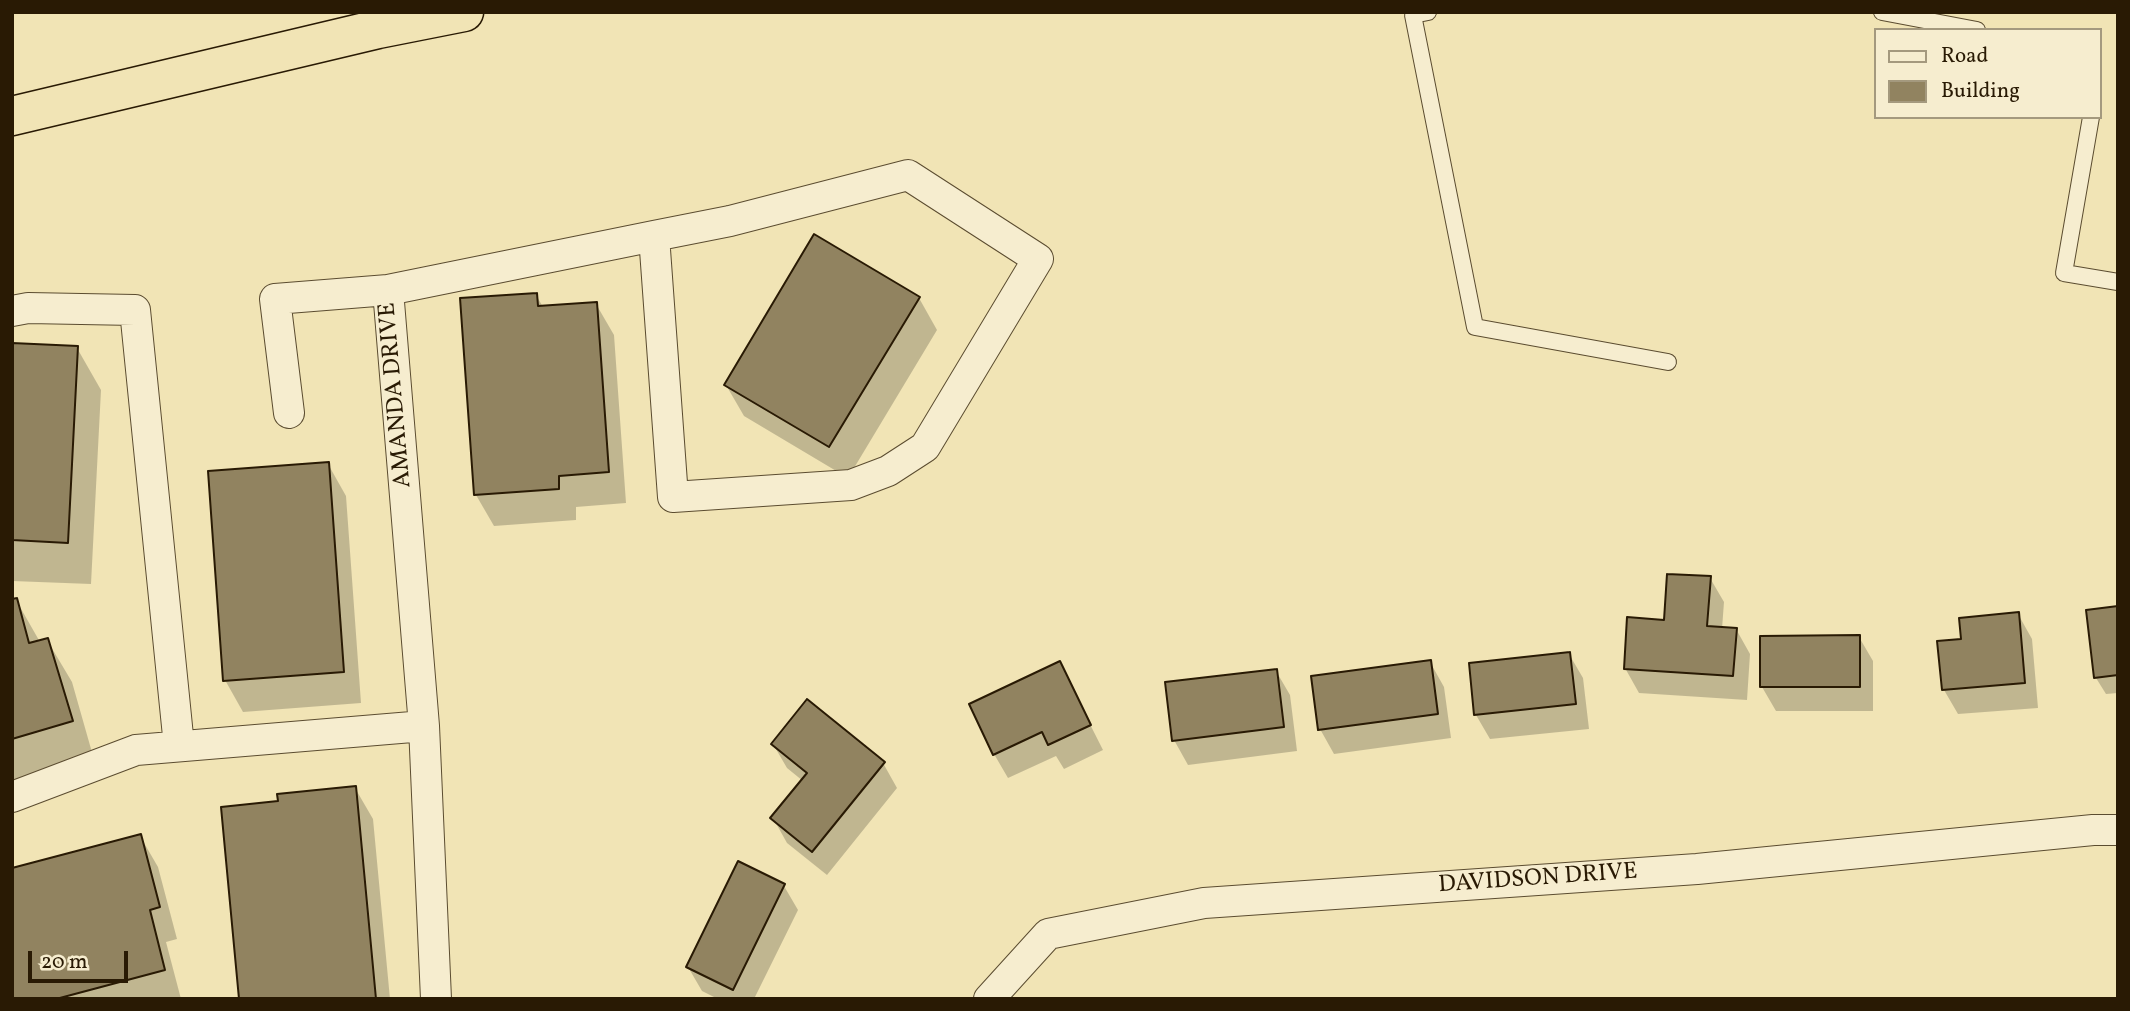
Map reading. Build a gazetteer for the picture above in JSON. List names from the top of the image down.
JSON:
{
  "streets": {
    "street": ["AMANDA DRIVE", "DAVIDSON DRIVE"]
  },
  "legend": ["Road", "Building"],
  "scale_bar": "20 m"
}
